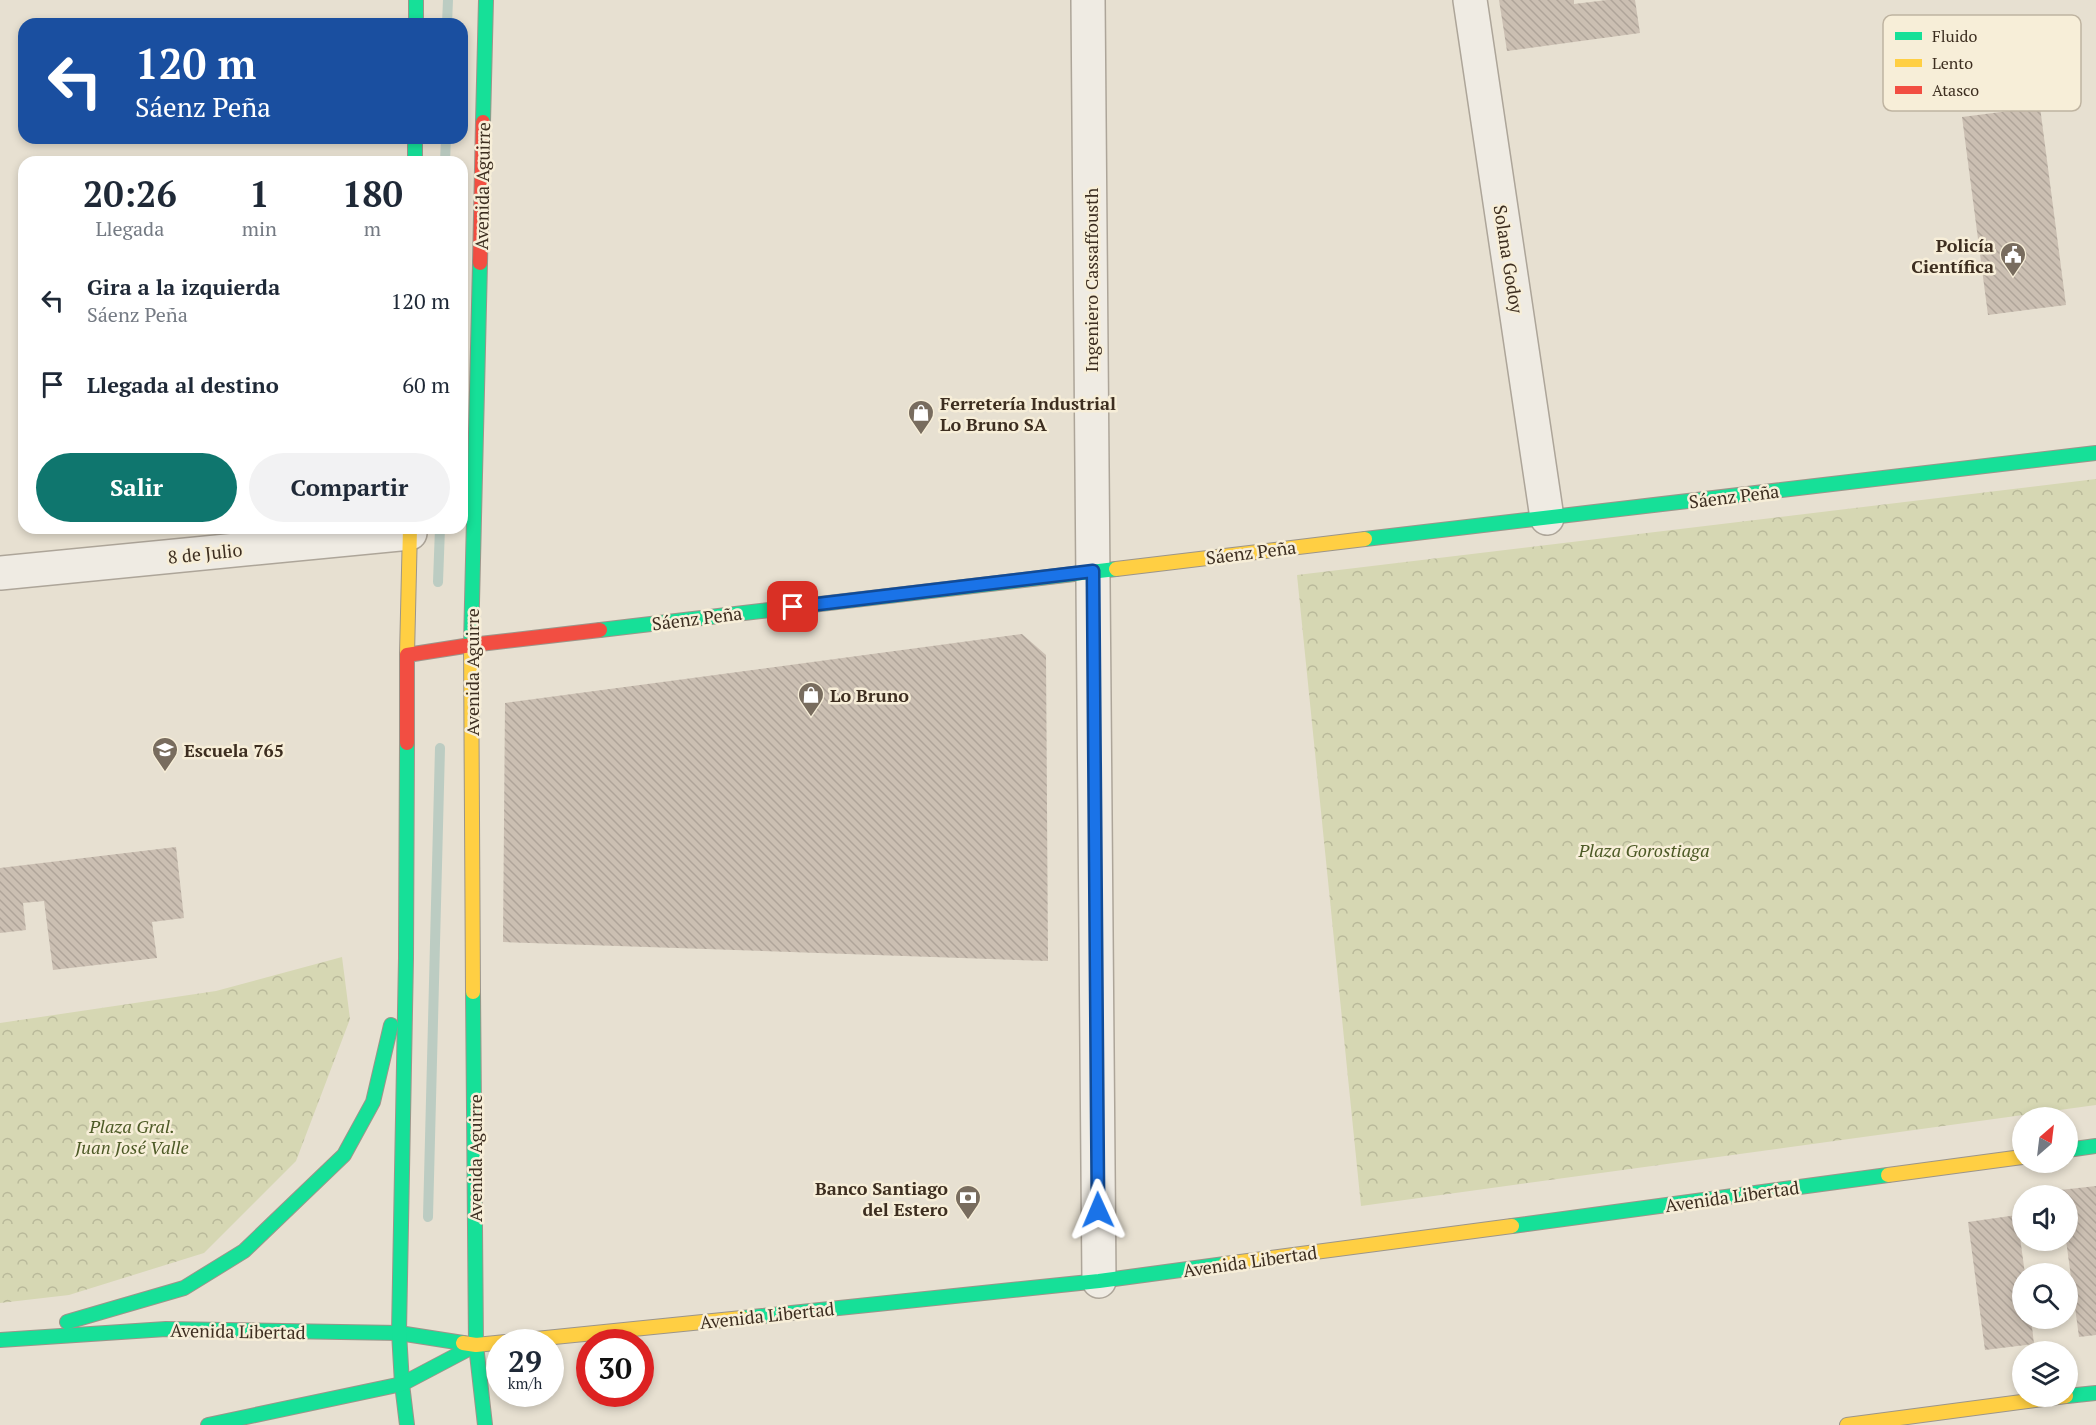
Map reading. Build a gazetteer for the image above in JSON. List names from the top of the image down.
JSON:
{
  "streets": {
    "main road": ["Avenida Aguirre", "Sáenz Peña", "Avenida Libertad"],
    "street": ["Solana Godoy", "Ingeniero Cassaffousth", "8 de Julio"]
  },
  "crossings": [
    ["Avenida Aguirre", "Sáenz Peña"],
    ["Avenida Aguirre", "Avenida Libertad"],
    ["Solana Godoy", "Sáenz Peña"],
    ["Ingeniero Cassaffousth", "Sáenz Peña"],
    ["Ingeniero Cassaffousth", "Avenida Libertad"]
  ],
  "parks": ["Plaza Gorostiaga", "Plaza Gral. Juan José Valle"],
  "places": {
    "public building": ["Policía Científica"],
    "shop": ["Ferretería Industrial Lo Bruno SA", "Lo Bruno"],
    "school or university": ["Escuela 765"],
    "bank": ["Banco Santiago del Estero"]
  },
  "legend": ["Fluido", "Lento", "Atasco"],
  "north": "top right",
  "page": {
    "turn": ["120 m", "Sáenz Peña"],
    "eta": [
      "20:26",
      "Llegada",
      "1",
      "min",
      "180",
      "m"
    ],
    "list": [
      {
        "name": "Gira a la izquierda",
        "note": "Sáenz Peña",
        "value": "120 m"
      },
      {
        "name": "Llegada al destino",
        "value": "60 m"
      }
    ],
    "buttons": ["Salir", "Compartir"],
    "speed": "29 km/h",
    "limit": "30"
  }
}
